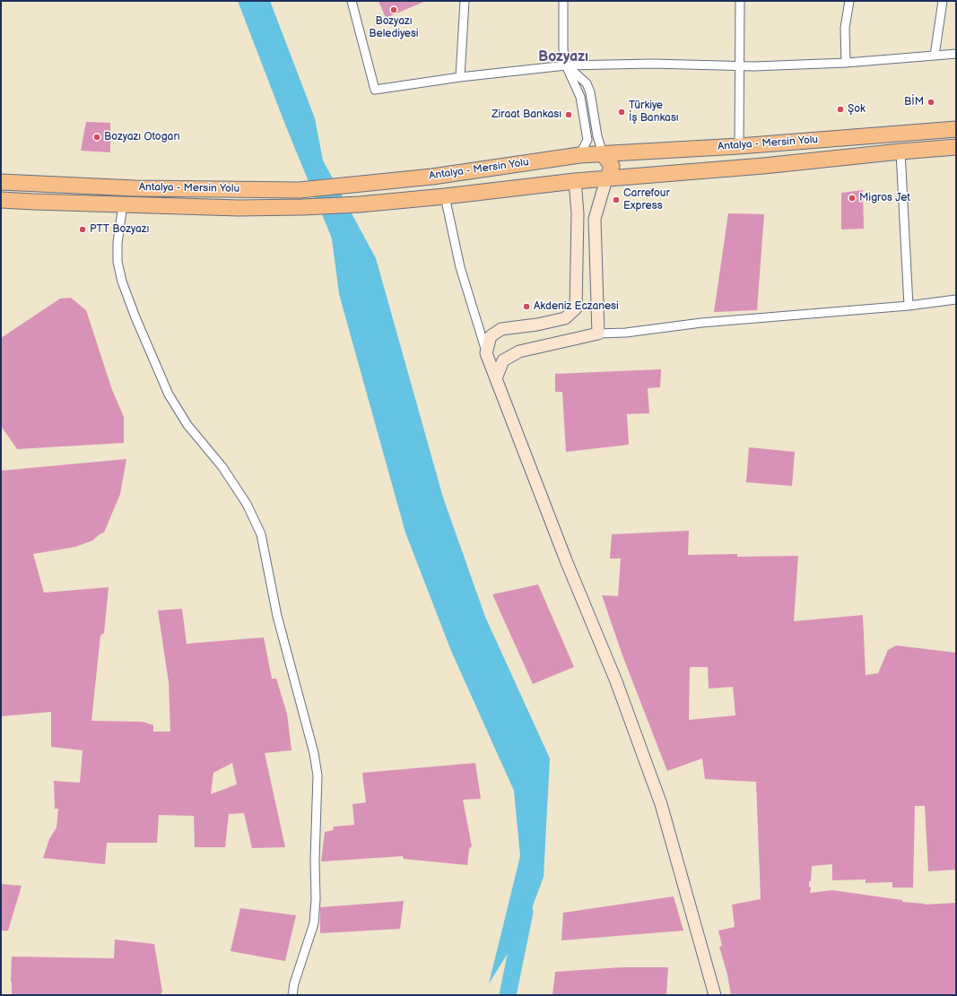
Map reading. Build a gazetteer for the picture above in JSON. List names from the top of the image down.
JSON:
{
  "streets": {
    "highway": ["Antalya - Mersin Yolu"]
  },
  "districts": ["Bozyazı"],
  "places": [
    "Bozyazı Belediyesi",
    "BİM",
    "Şok",
    "Türkiye İş Bankası",
    "Ziraat Bankası",
    "Bozyazı Otogarı",
    "Migros Jet",
    "Carrefour Express",
    "PTT Bozyazı",
    "Akdeniz Eczanesi"
  ]
}
